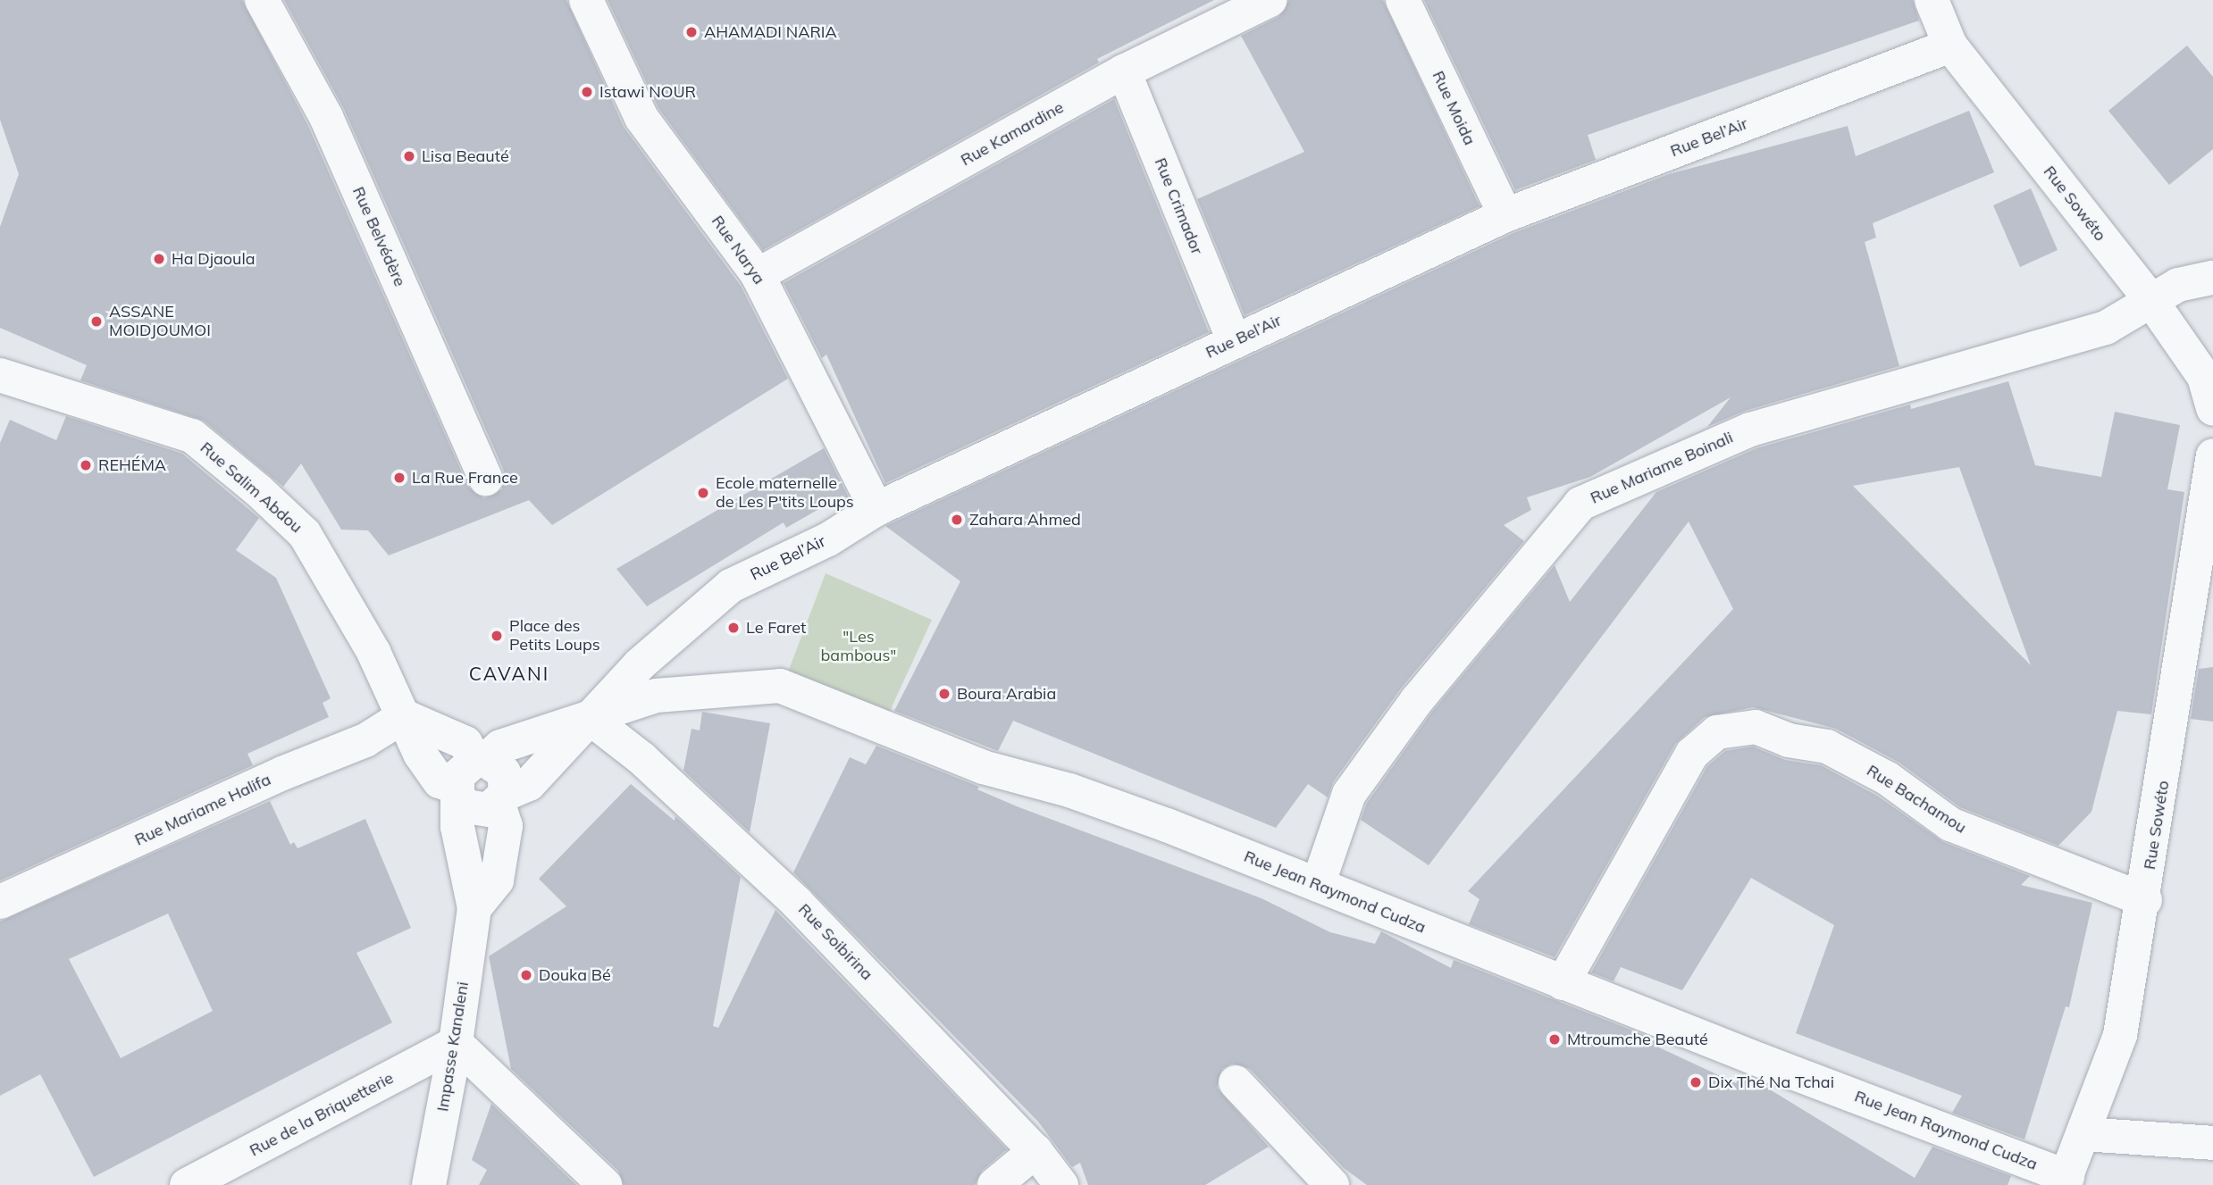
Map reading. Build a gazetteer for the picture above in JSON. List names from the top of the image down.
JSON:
{
  "streets": {
    "street": [
      "Rue Moida",
      "Rue Kamardine",
      "Rue Bel’Air",
      "Rue Sowéto",
      "Rue Crimador",
      "Rue Belvédère",
      "Rue Narya",
      "Rue Mariame Boinali",
      "Rue Salim Abdou",
      "Rue Bachamou",
      "Rue Mariame Halifa",
      "Rue Jean Raymond Cudza",
      "Rue Soibirina",
      "Impasse Kanaleni",
      "Rue de la Briquetterie"
    ]
  },
  "crossings": [
    ["Rue Moida", "Rue Bel’Air"],
    ["Rue Kamardine", "Rue Crimador"],
    ["Rue Kamardine", "Rue Narya"],
    ["Rue Bel’Air", "Rue Sowéto"],
    ["Rue Bel’Air", "Rue Crimador"],
    ["Rue Bel’Air", "Rue Narya"],
    ["Rue Bel’Air", "Rue Jean Raymond Cudza"],
    ["Rue Bel’Air", "Rue Soibirina"],
    ["Rue Bel’Air", "Impasse Kanaleni"],
    ["Rue Sowéto", "Rue Mariame Boinali"],
    ["Rue Sowéto", "Rue Bachamou"],
    ["Rue Sowéto", "Rue Jean Raymond Cudza"],
    ["Rue Mariame Boinali", "Rue Jean Raymond Cudza"],
    ["Rue Salim Abdou", "Rue Mariame Halifa"],
    ["Rue Bachamou", "Rue Jean Raymond Cudza"],
    ["Rue Jean Raymond Cudza", "Rue Soibirina"],
    ["Impasse Kanaleni", "Rue de la Briquetterie"]
  ],
  "districts": ["CAVANI"],
  "parks": ["\"Les bambous\""],
  "places": [
    "AHAMADI NARIA",
    "Istawi NOUR",
    "Lisa Beauté",
    "Ha Djaoula",
    "ASSANE MOIDJOUMOI",
    "REHÉMA",
    "La Rue France",
    "Ecole maternelle de Les P'tits Loups",
    "Zahara Ahmed",
    "Le Faret",
    "Place des Petits Loups",
    "Boura Arabia",
    "Douka Bé",
    "Mtroumche Beauté",
    "Dix Thé Na Tchai"
  ]
}
